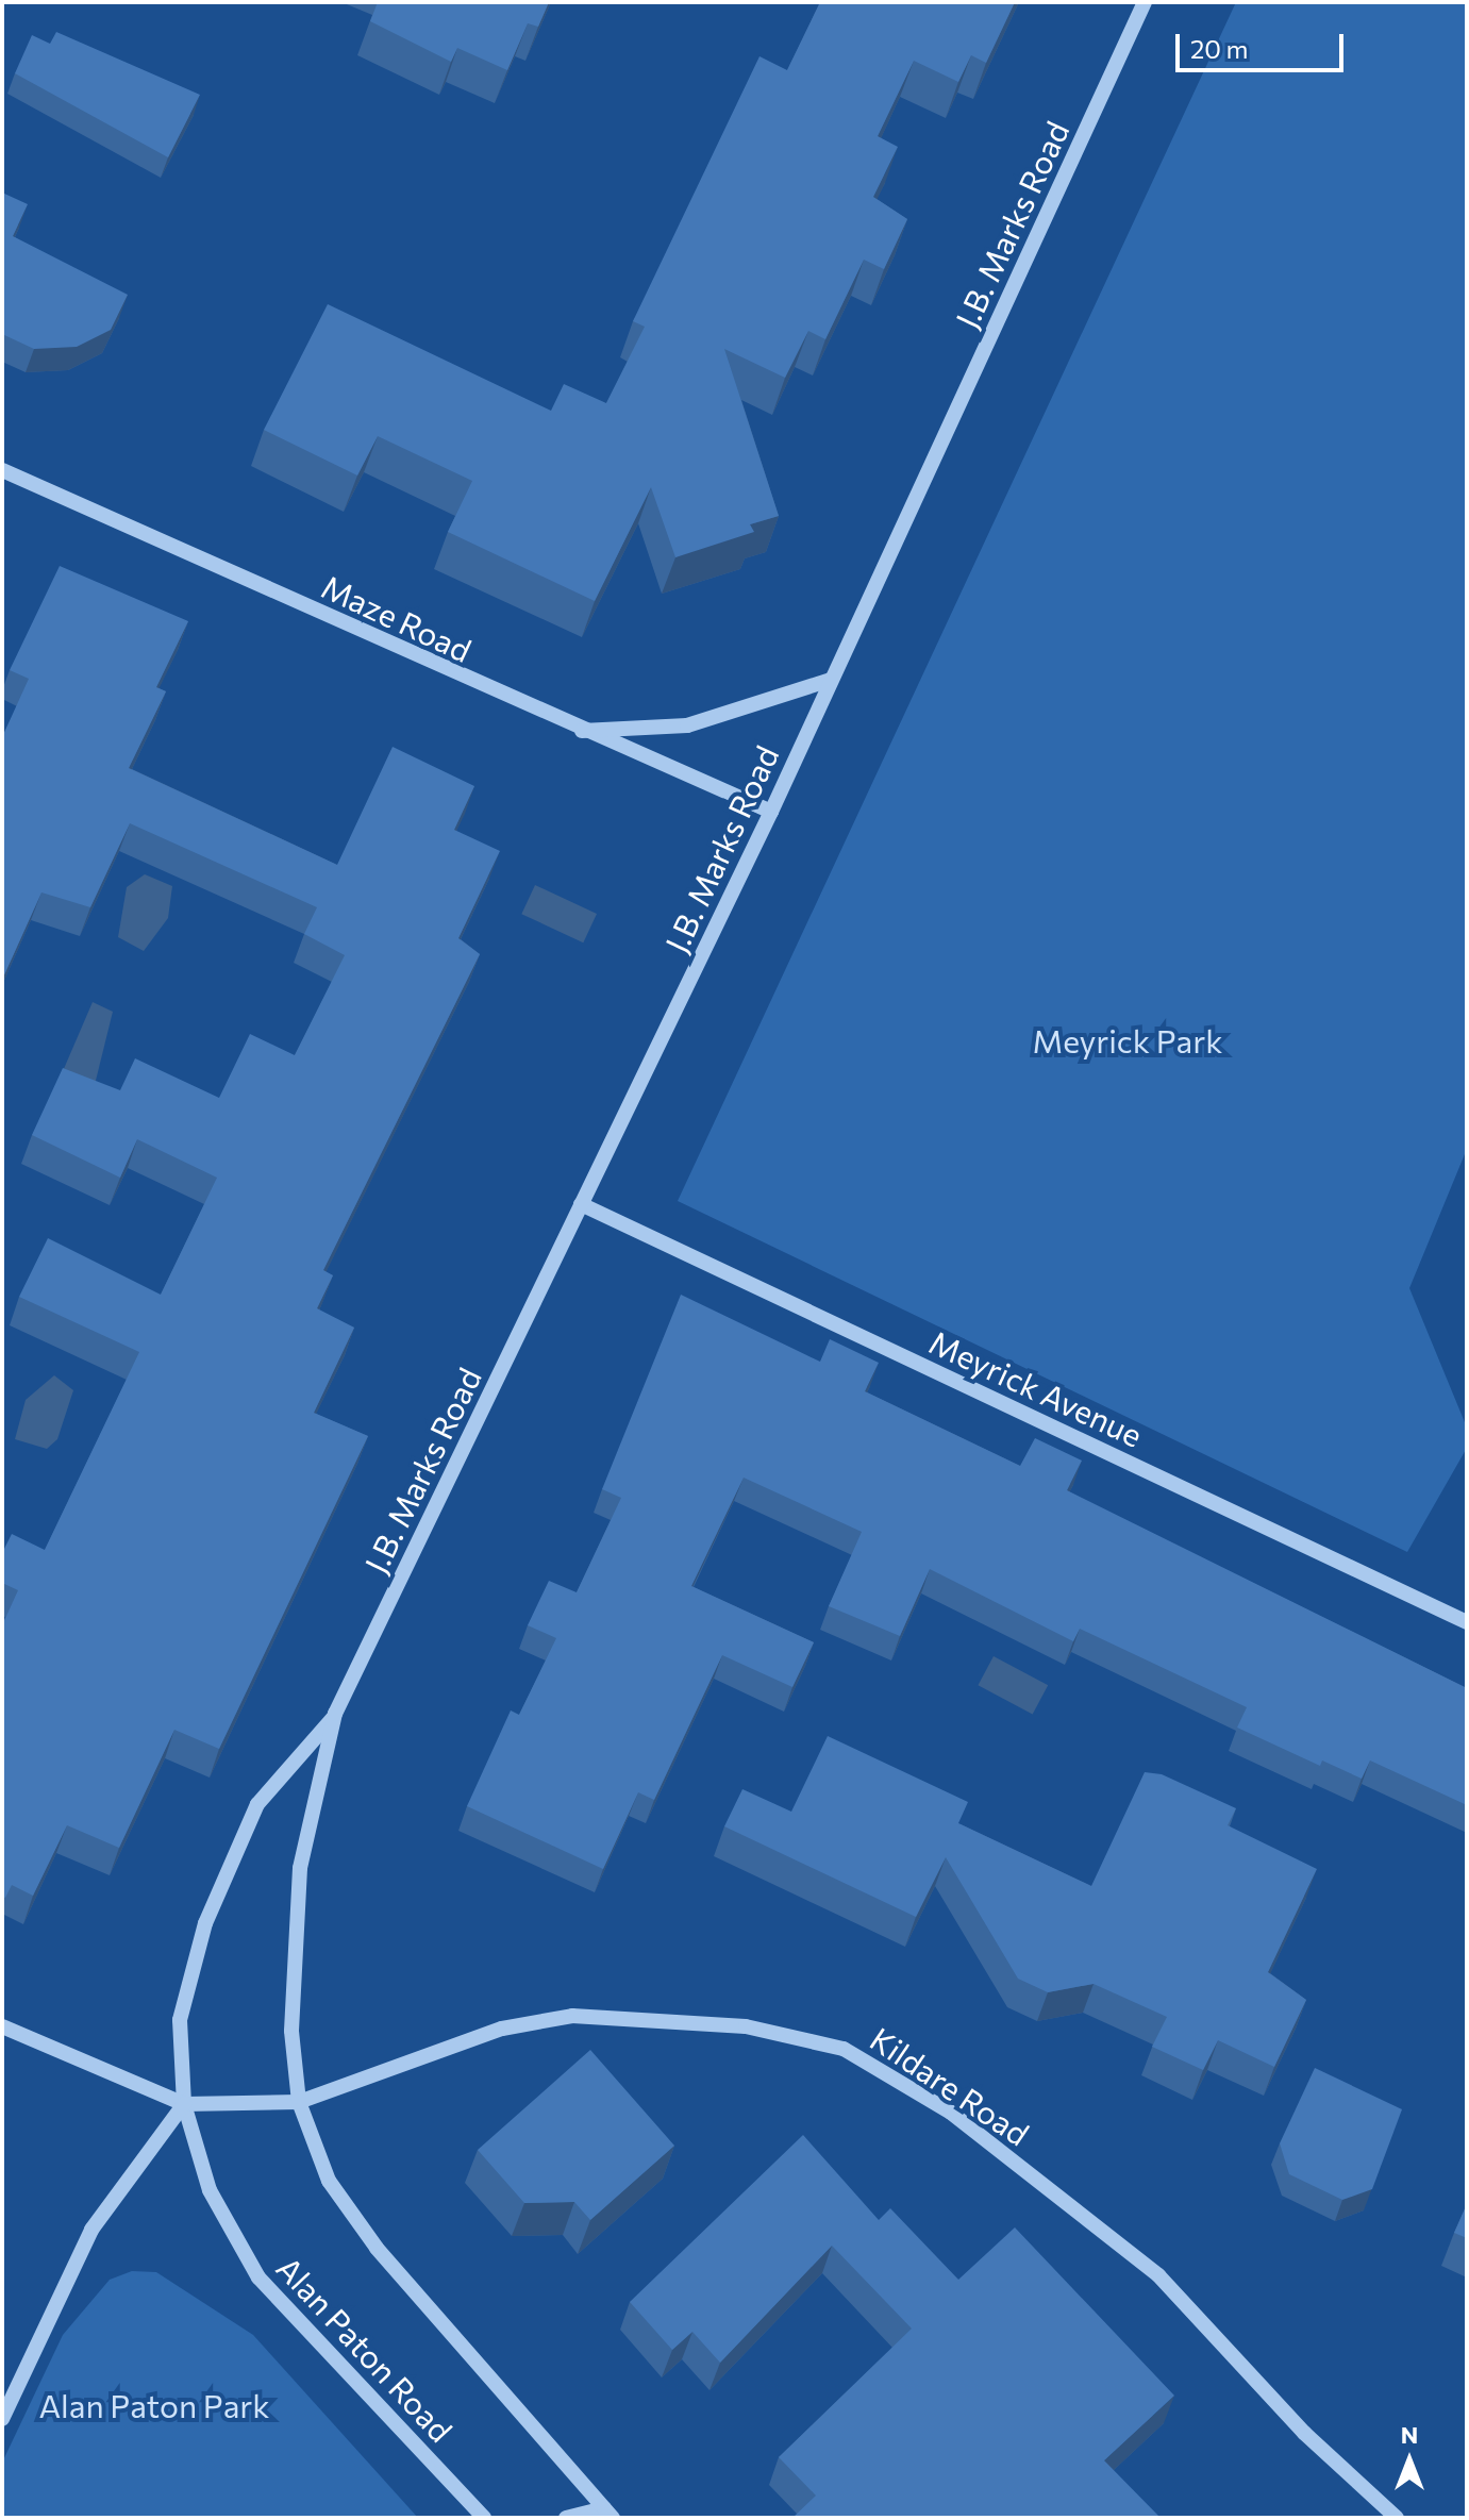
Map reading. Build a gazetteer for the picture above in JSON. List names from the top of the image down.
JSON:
{
  "streets": {
    "street": [
      "J.B. Marks Road",
      "Maze Road",
      "Meyrick Avenue",
      "Kildare Road",
      "Alan Paton Road"
    ]
  },
  "crossings": [
    ["J.B. Marks Road", "Maze Road"],
    ["J.B. Marks Road", "Meyrick Avenue"],
    ["J.B. Marks Road", "Kildare Road"],
    ["J.B. Marks Road", "Alan Paton Road"],
    ["Kildare Road", "Alan Paton Road"]
  ],
  "parks": ["Meyrick Park", "Alan Paton Park"],
  "scale_bar": "20 m",
  "north": "top"
}
